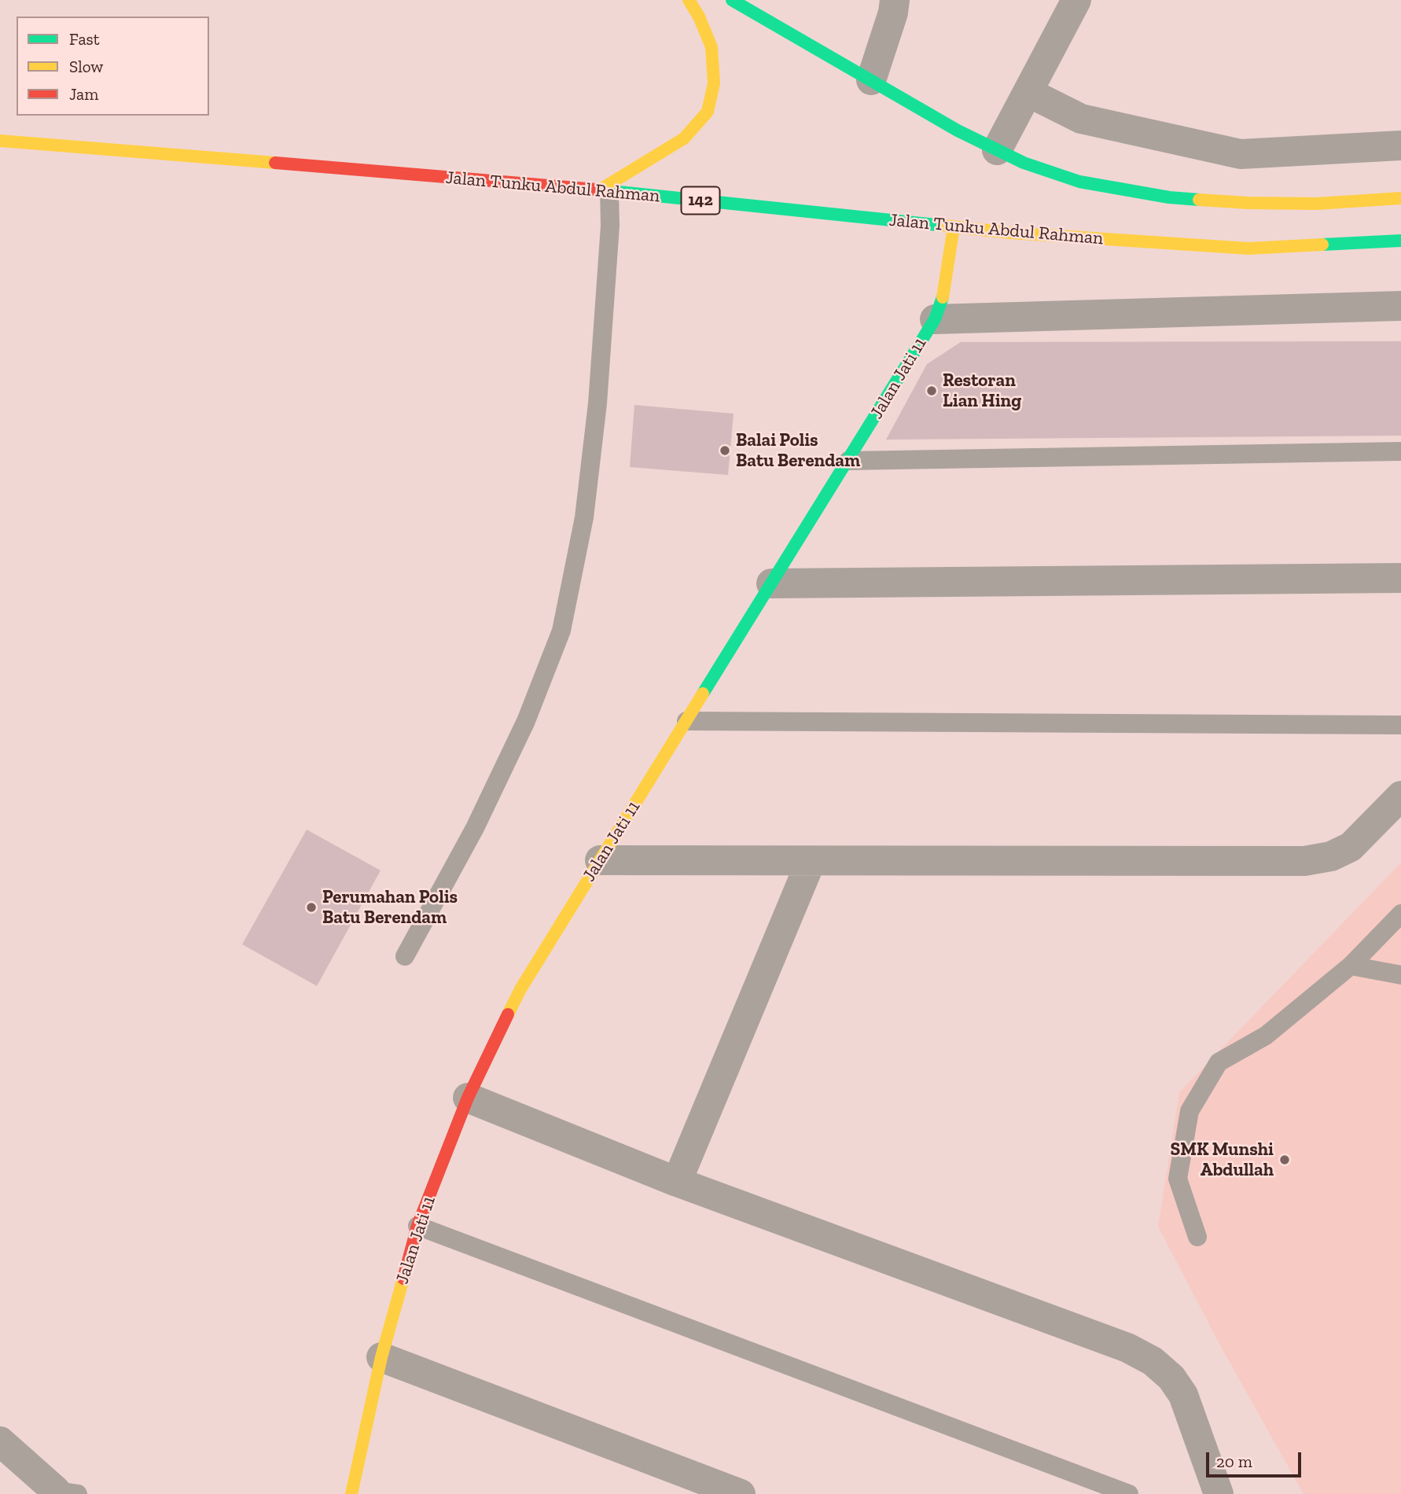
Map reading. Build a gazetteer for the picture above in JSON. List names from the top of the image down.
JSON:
{
  "streets": {
    "main road": ["Jalan Tunku Abdul Rahman", "142", "Jalan Jati 11"]
  },
  "crossings": [
    ["Jalan Tunku Abdul Rahman", "Jalan Jati 11"]
  ],
  "places": [
    "Restoran Lian Hing",
    "Balai Polis Batu Berendam",
    "Perumahan Polis Batu Berendam",
    "SMK Munshi Abdullah"
  ],
  "legend": ["Fast", "Slow", "Jam"],
  "scale_bar": "20 m"
}
